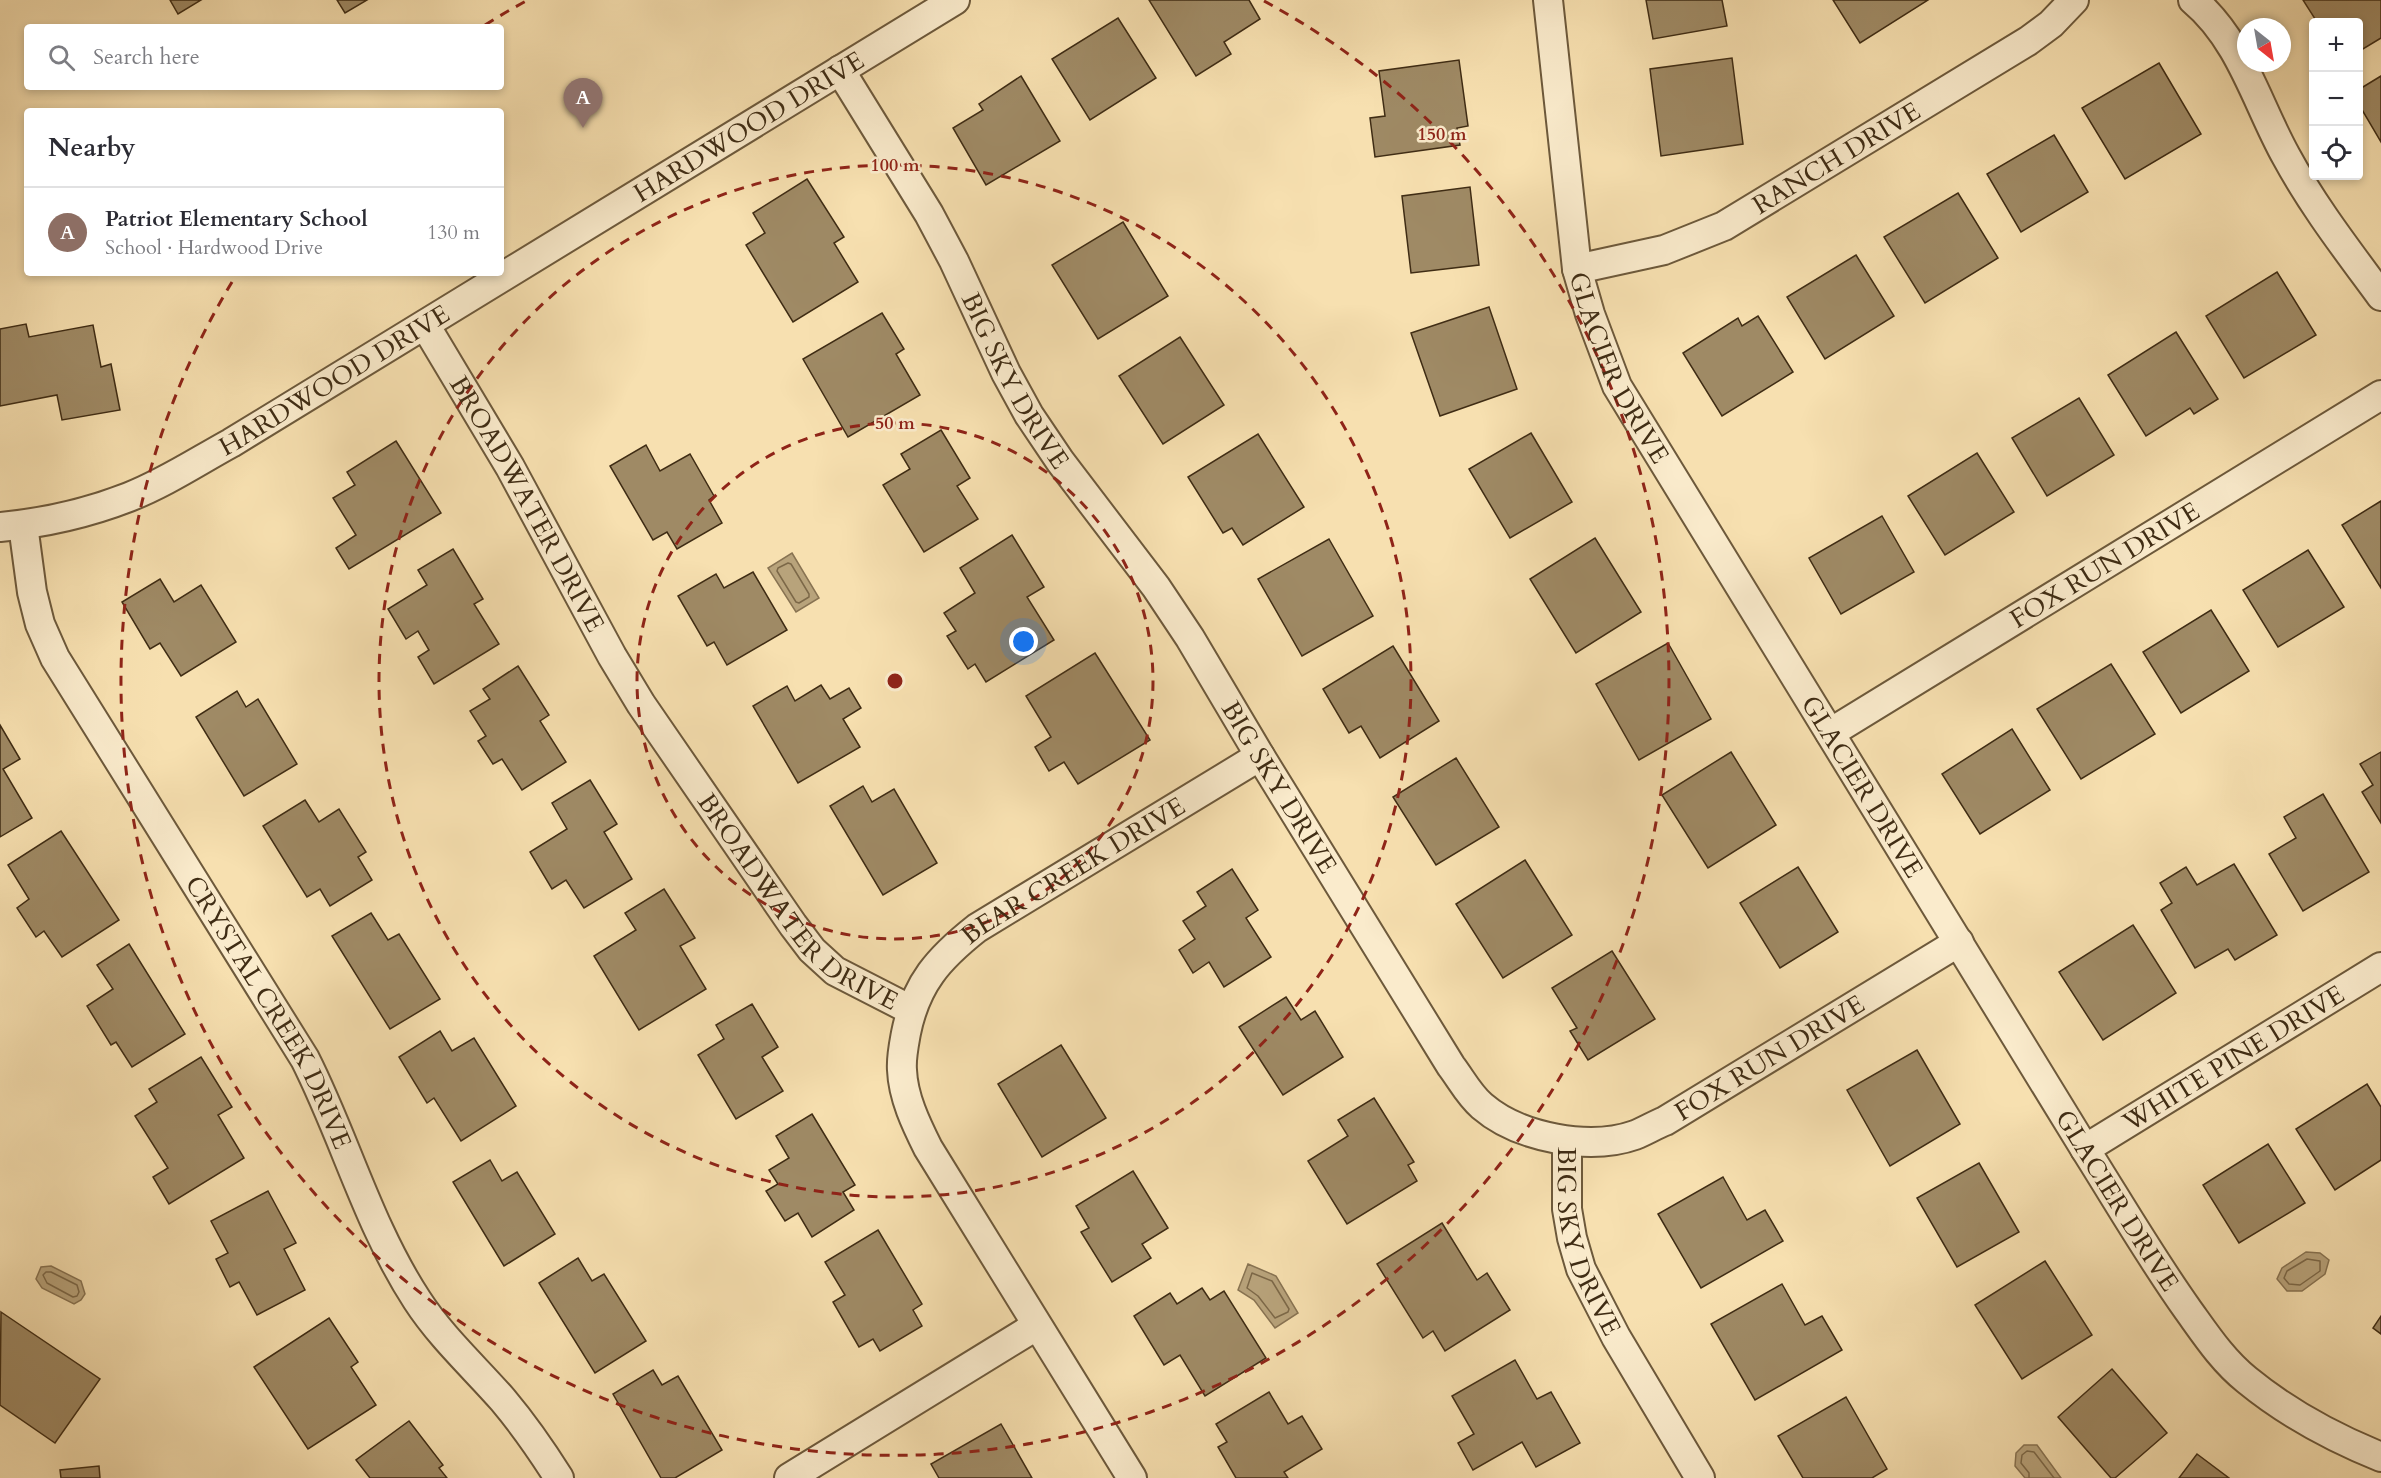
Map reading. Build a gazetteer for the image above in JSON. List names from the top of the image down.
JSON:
{
  "streets": {
    "street": [
      "HARDWOOD DRIVE",
      "RANCH DRIVE",
      "GLACIER DRIVE",
      "BIG SKY DRIVE",
      "BROADWATER DRIVE",
      "FOX RUN DRIVE",
      "BEAR CREEK DRIVE",
      "CRYSTAL CREEK DRIVE",
      "WHITE PINE DRIVE"
    ]
  },
  "crossings": [
    ["HARDWOOD DRIVE", "BIG SKY DRIVE"],
    ["HARDWOOD DRIVE", "BROADWATER DRIVE"],
    ["HARDWOOD DRIVE", "CRYSTAL CREEK DRIVE"],
    ["RANCH DRIVE", "GLACIER DRIVE"],
    ["GLACIER DRIVE", "FOX RUN DRIVE"],
    ["GLACIER DRIVE", "WHITE PINE DRIVE"],
    ["BIG SKY DRIVE", "FOX RUN DRIVE"],
    ["BIG SKY DRIVE", "BEAR CREEK DRIVE"],
    ["BROADWATER DRIVE", "BEAR CREEK DRIVE"]
  ],
  "north": "bottom right",
  "page": {
    "map_buttons": ["+", "−"],
    "search": "Search here",
    "pins": "A",
    "heading": "Nearby",
    "list": [
      {
        "mark": "A",
        "name": "Patriot Elementary School",
        "note": "School · Hardwood Drive",
        "value": "130 m"
      }
    ]
  },
  "rings": ["150 m", "100 m", "50 m"]
}
